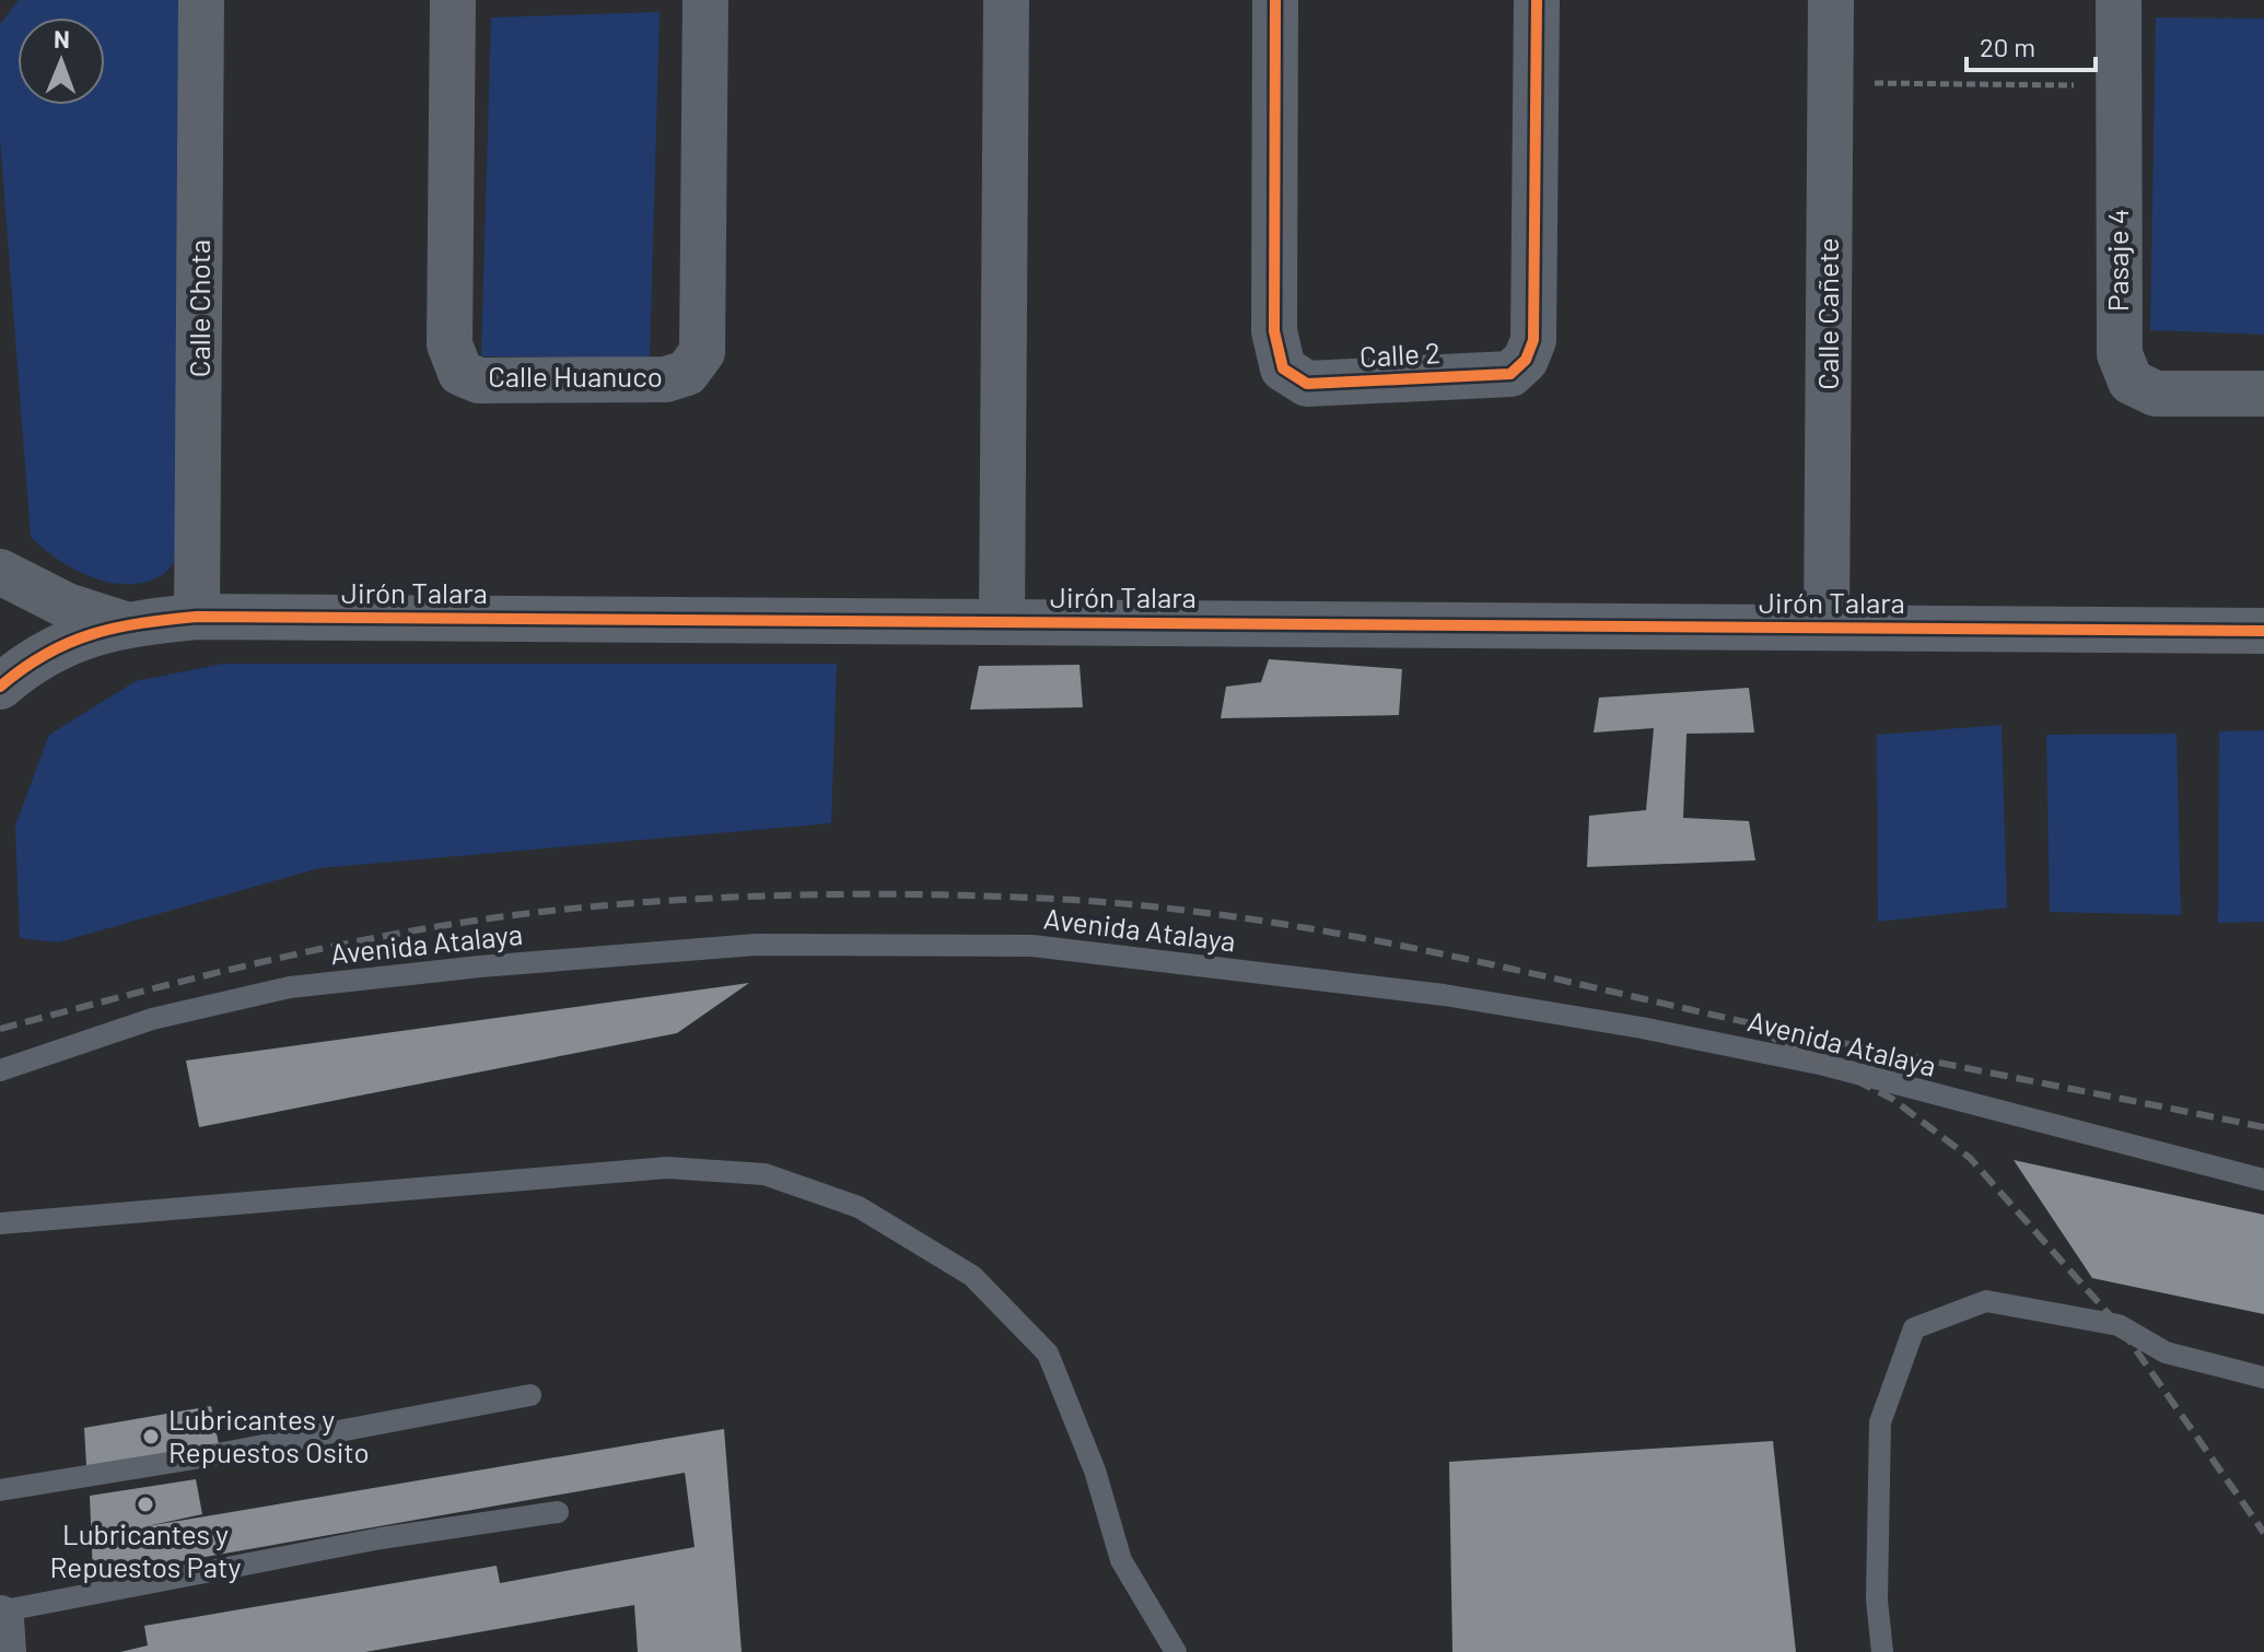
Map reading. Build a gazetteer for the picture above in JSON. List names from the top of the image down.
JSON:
{
  "streets": {
    "street": [
      "Pasaje 4",
      "Calle Chota",
      "Calle Cañete",
      "Calle 2",
      "Calle Huanuco",
      "Jirón Talara"
    ],
    "lane": ["Avenida Atalaya"]
  },
  "crossings": [
    ["Calle Chota", "Jirón Talara"],
    ["Calle Cañete", "Jirón Talara"]
  ],
  "places": ["Lubricantes y Repuestos Osito", "Lubricantes y Repuestos Paty"],
  "scale_bar": "20 m",
  "north": "top"
}
